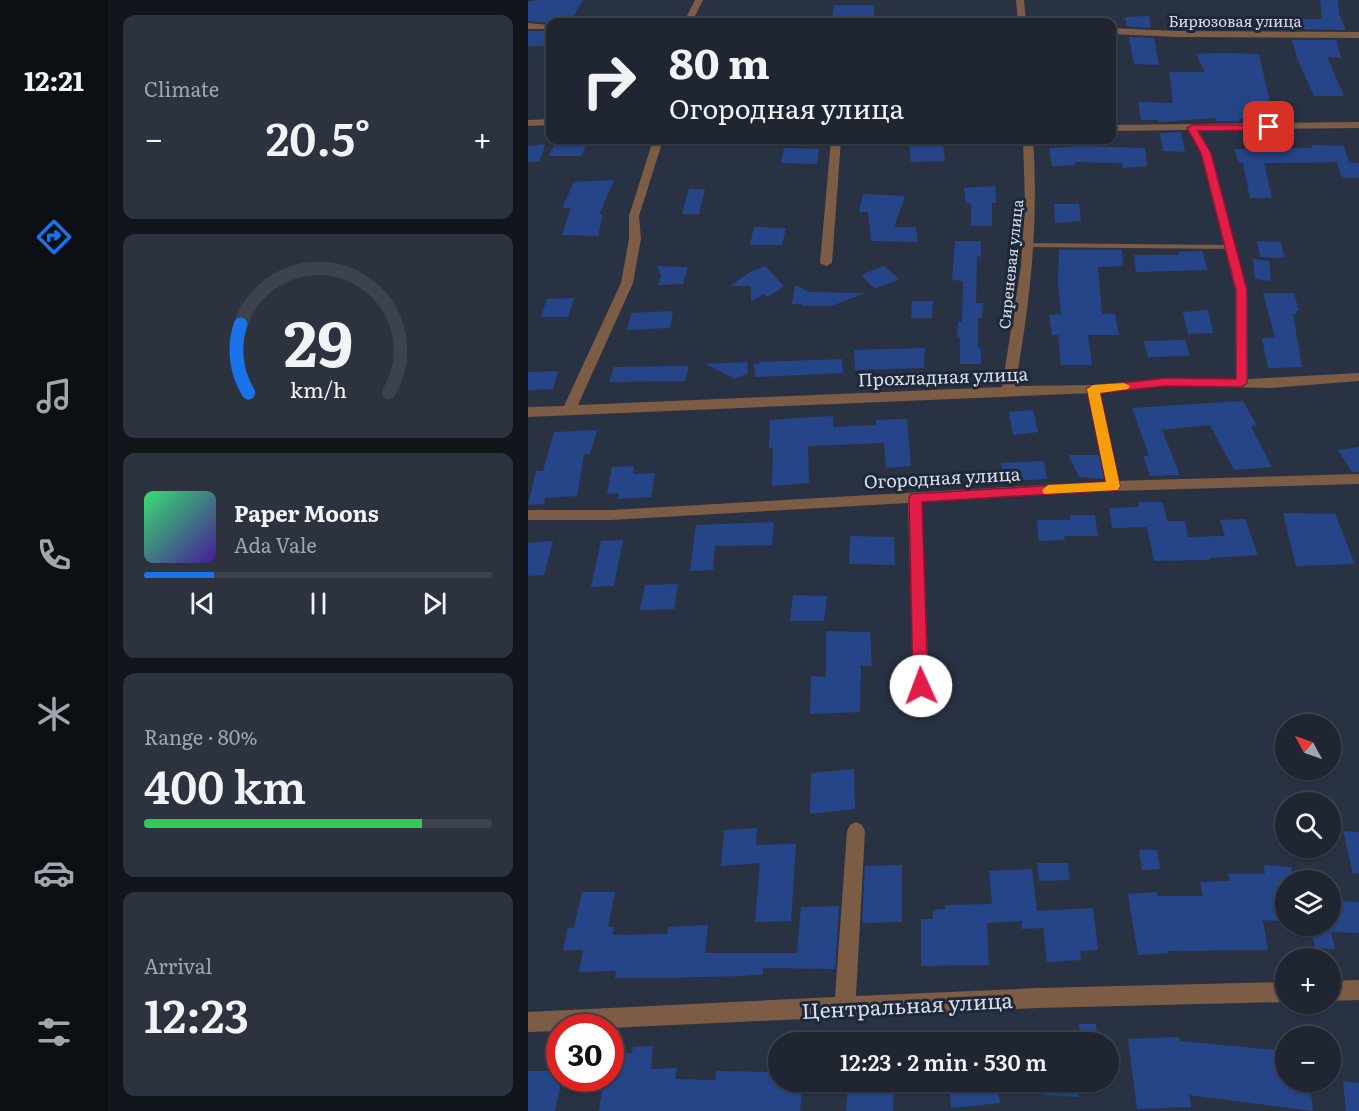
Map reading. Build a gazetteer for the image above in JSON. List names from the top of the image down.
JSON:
{
  "streets": {
    "street": [
      "Бирюзовая улица",
      "Сиреневая улица",
      "Прохладная улица",
      "Огородная улица",
      "Центральная улица"
    ]
  },
  "crossings": [
    ["Сиреневая улица", "Прохладная улица"]
  ],
  "north": "top left",
  "page": {
    "tabs": "12:21",
    "tile": [
      "Climate",
      ["Range · 80%", "400 km"],
      ["Arrival", "12:23"]
    ],
    "turn": ["80 m", "Огородная улица"],
    "heat": ["−", "20.5°", "+"],
    "song": ["Paper Moons", "Ada Vale"],
    "map_buttons": ["+", "−"],
    "limit": "30",
    "trip": "12:23 · 2 min · 530 m",
    "gauge": ["29", "km/h"]
  }
}
